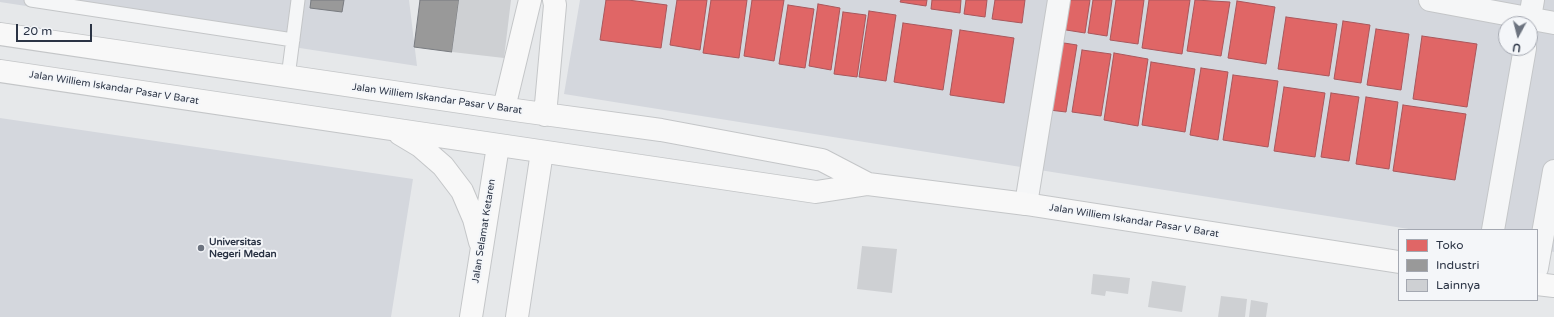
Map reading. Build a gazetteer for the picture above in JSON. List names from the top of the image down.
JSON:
{
  "streets": {
    "street": ["Jalan Williem Iskandar Pasar V Barat", "Jalan Selamat Ketaren"]
  },
  "crossings": [
    ["Jalan Williem Iskandar Pasar V Barat", "Jalan Selamat Ketaren"]
  ],
  "places": ["Universitas Negeri Medan"],
  "legend": ["Toko", "Industri", "Lainnya"],
  "scale_bar": "20 m",
  "north": "bottom"
}
